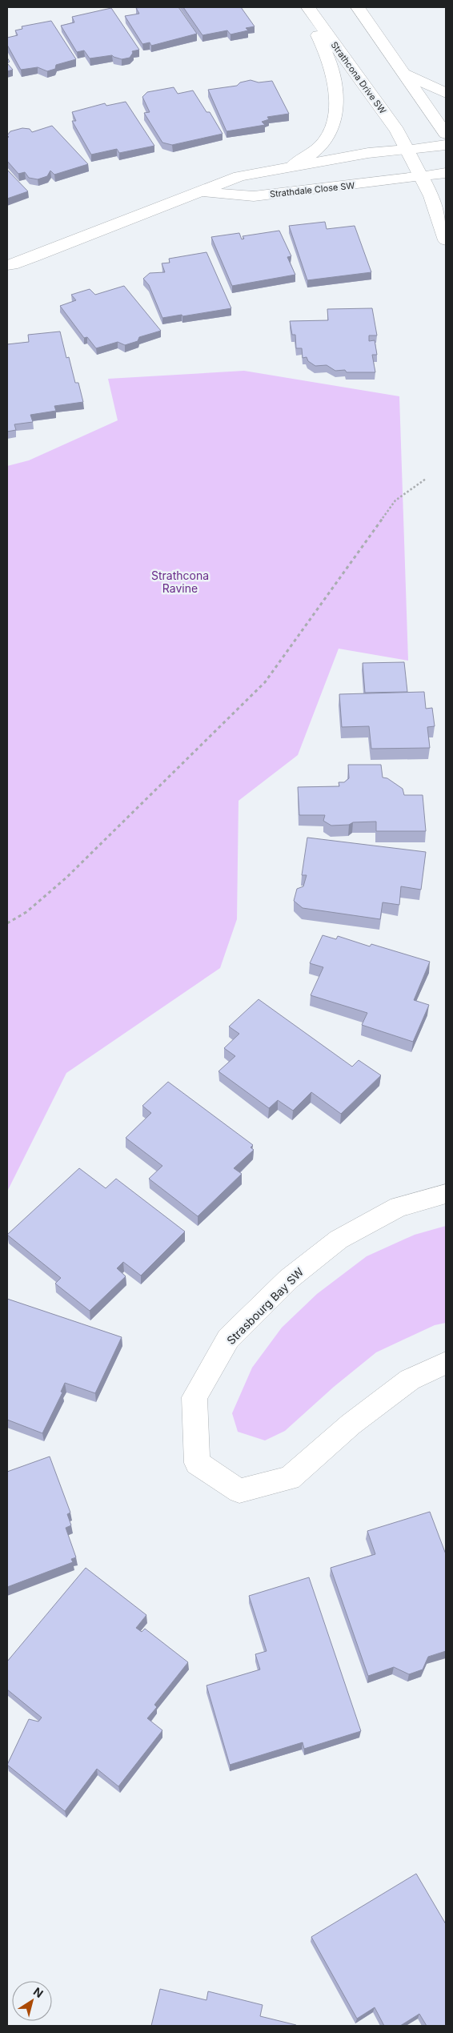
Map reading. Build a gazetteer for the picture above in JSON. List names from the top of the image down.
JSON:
{
  "streets": {
    "street": ["Strathcona Drive SW", "Strathdale Close SW", "Strasbourg Bay SW"]
  },
  "crossings": [
    ["Strathcona Drive SW", "Strathdale Close SW"]
  ],
  "parks": ["Strathcona Ravine"],
  "north": "top right"
}
